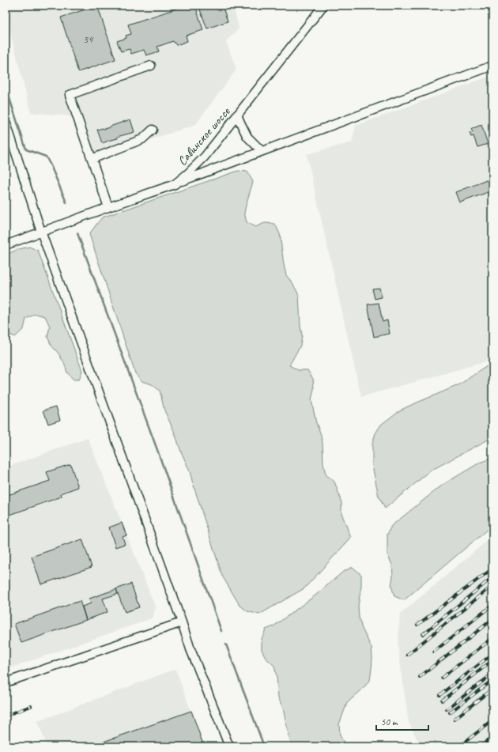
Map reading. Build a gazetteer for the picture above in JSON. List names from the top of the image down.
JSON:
{
  "streets": {
    "street": ["Савинское шоссе"]
  },
  "house_numbers": ["34"],
  "scale_bar": "50 m"
}
